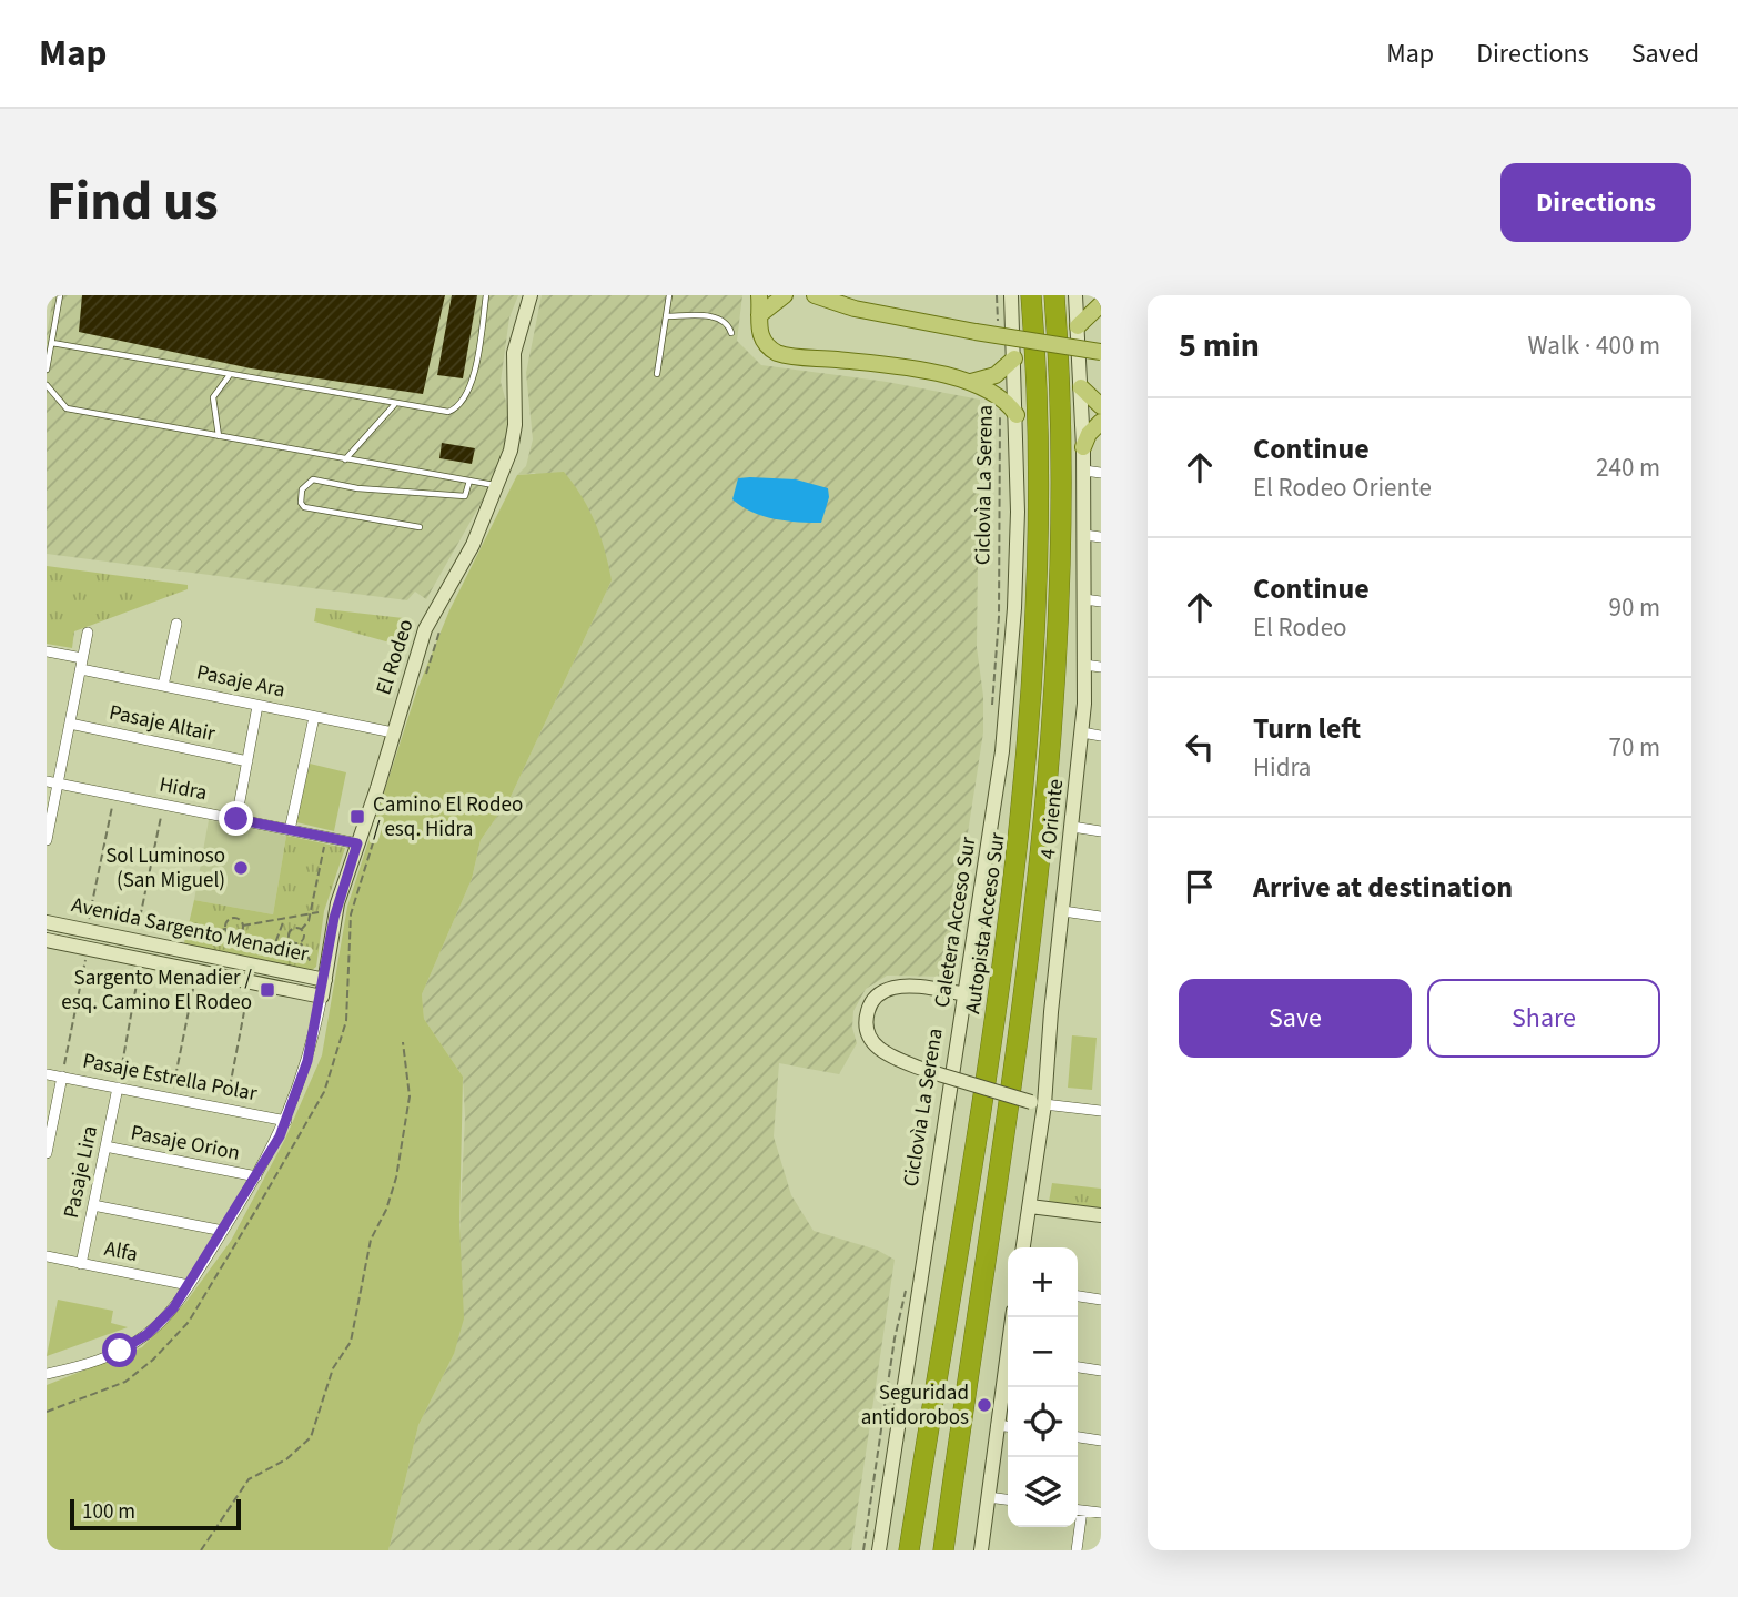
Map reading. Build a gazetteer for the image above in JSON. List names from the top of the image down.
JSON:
{
  "streets": {
    "highway": ["Autopista Acceso Sur"],
    "main road": [
      "El Rodeo",
      "4 Oriente",
      "Caletera Acceso Sur",
      "Avenida Sargento Menadier"
    ],
    "street": [
      "Pasaje Ara",
      "Pasaje Altair",
      "Hidra",
      "Pasaje Estrella Polar",
      "Pasaje Orion",
      "Pasaje Lira",
      "Alfa"
    ],
    "path": ["Ciclovìa La Serena"]
  },
  "crossings": [
    ["El Rodeo", "Pasaje Ara"],
    ["El Rodeo", "Hidra"],
    ["El Rodeo", "Avenida Sargento Menadier"],
    ["Pasaje Estrella Polar", "Pasaje Lira"],
    ["Pasaje Orion", "Pasaje Lira"],
    ["Pasaje Lira", "Alfa"]
  ],
  "places": {
    "transit": ["Camino El Rodeo / esq. Hidra", "Sargento Menadier / esq. Camino El Rodeo"],
    "other": ["Sol Luminoso (San Miguel)", "Seguridad antidorobos"]
  },
  "scale_bar": "100 m",
  "page": {
    "header": "Map",
    "nav": ["Map", "Directions", "Saved"],
    "title": "Find us",
    "buttons": [
      "Directions",
      ["Save", "Share"]
    ],
    "heading": ["5 min", "Walk · 400 m"],
    "list": [
      ["Continue", "El Rodeo Oriente", "240 m"],
      ["Continue", "El Rodeo", "90 m"],
      ["Turn left", "Hidra", "70 m"],
      "Arrive at destination"
    ],
    "map_buttons": ["+", "−"],
    "scale": "100 m"
  }
}
